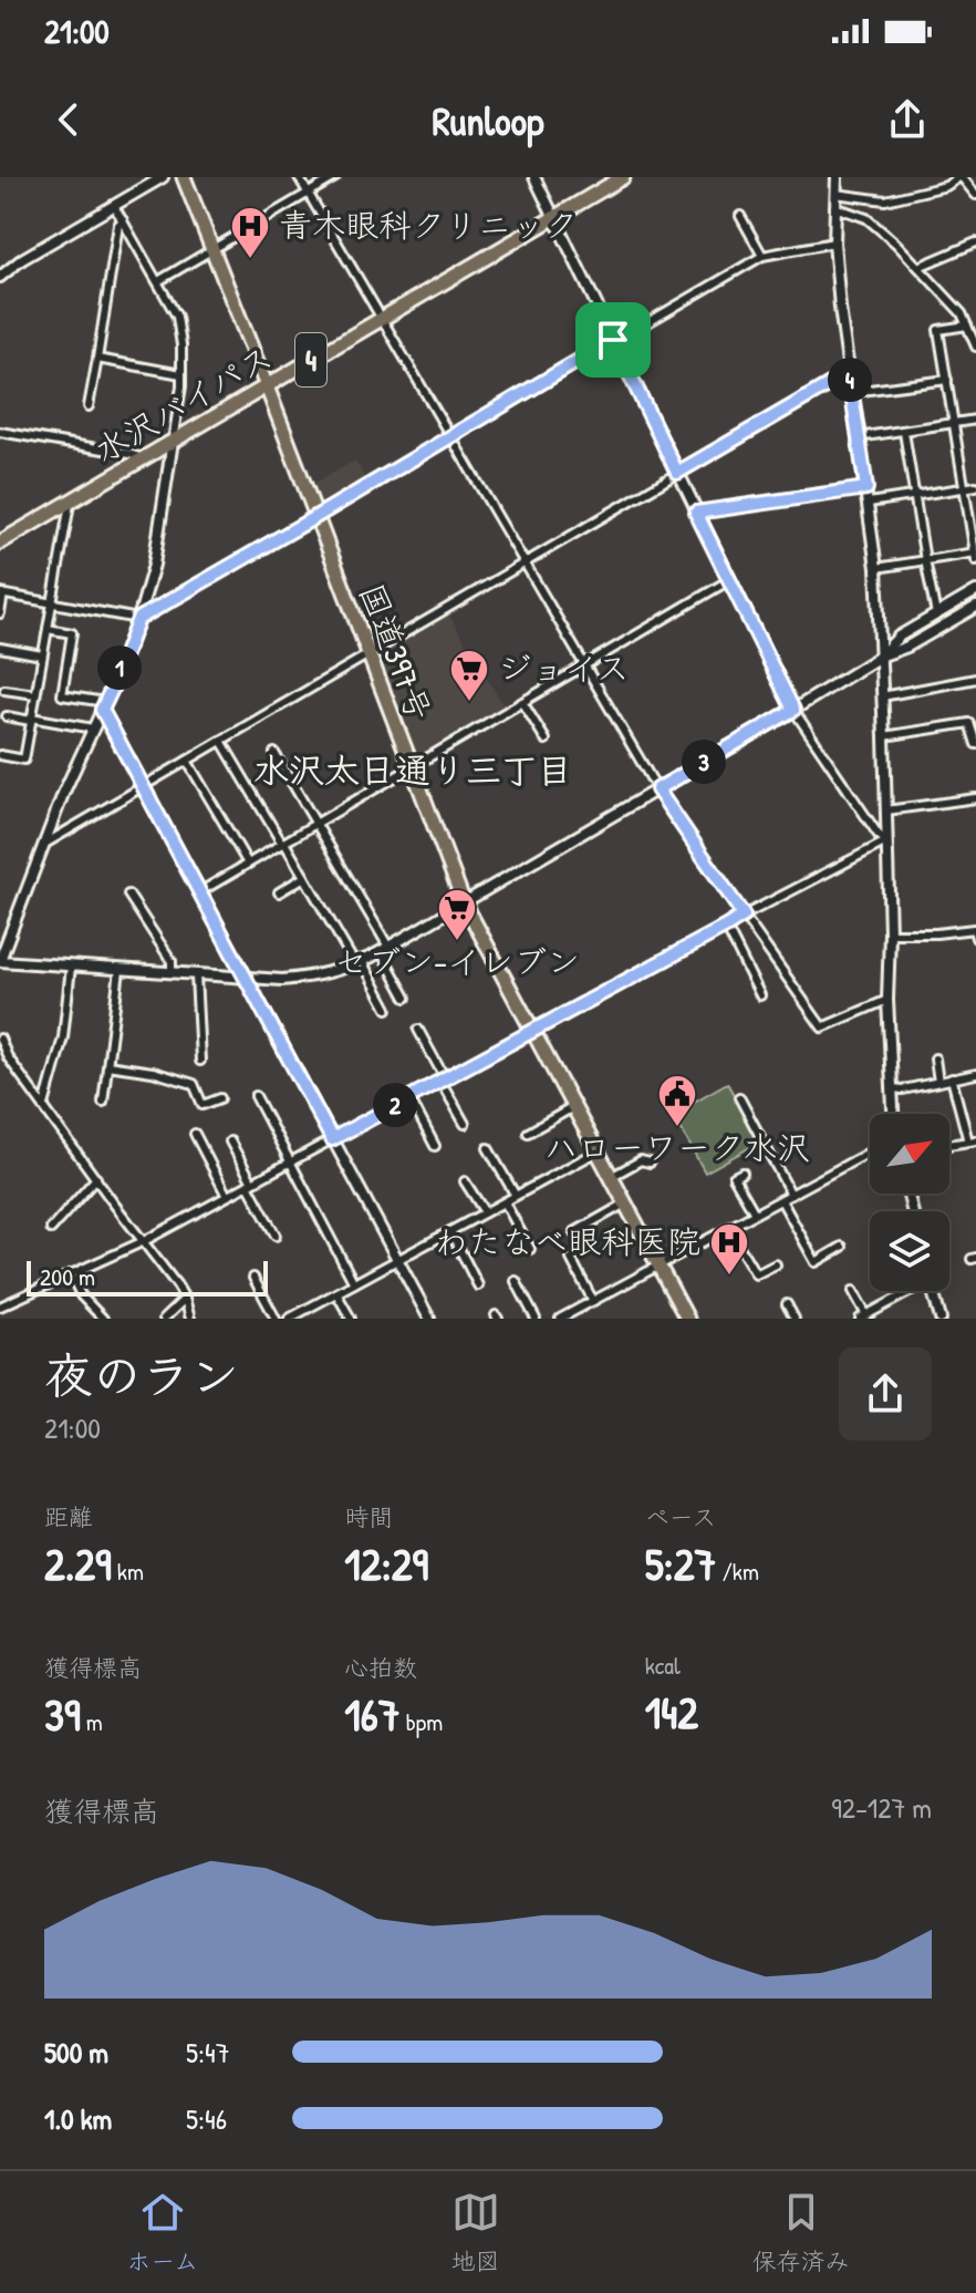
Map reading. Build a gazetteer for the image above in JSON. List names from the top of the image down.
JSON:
{
  "streets": {
    "highway": ["4", "水沢バイパス", "国道397号"]
  },
  "crossings": [
    ["水沢バイパス", "国道397号"]
  ],
  "districts": ["水沢太日通り三丁目"],
  "places": {
    "hospital": ["青木眼科クリニック", "わたなべ眼科医院"],
    "supermarket": ["ジョイス", "セブン-イレブン"],
    "public building": ["ハローワーク水沢"]
  },
  "scale_bar": "200 m",
  "north": "top right",
  "page": {
    "status": "21:00",
    "header": "Runloop",
    "pins": [
      "4",
      "1",
      "3",
      "2"
    ],
    "scale": "200 m",
    "heading": ["夜のラン", "21:00"],
    "stats": [
      ["距離", "2.29 km"],
      ["時間", "12:29"],
      ["ペース", "5:27 /km"],
      ["獲得標高", "39 m"],
      ["心拍数", "167 bpm"],
      ["kcal", "142"]
    ],
    "chart": ["獲得標高", "92–127 m"],
    "list": [
      {
        "name": "500 m",
        "note": "5:47"
      },
      {
        "name": "1.0 km",
        "note": "5:46"
      }
    ],
    "tabs": ["ホーム", "地図", "保存済み"]
  }
}
